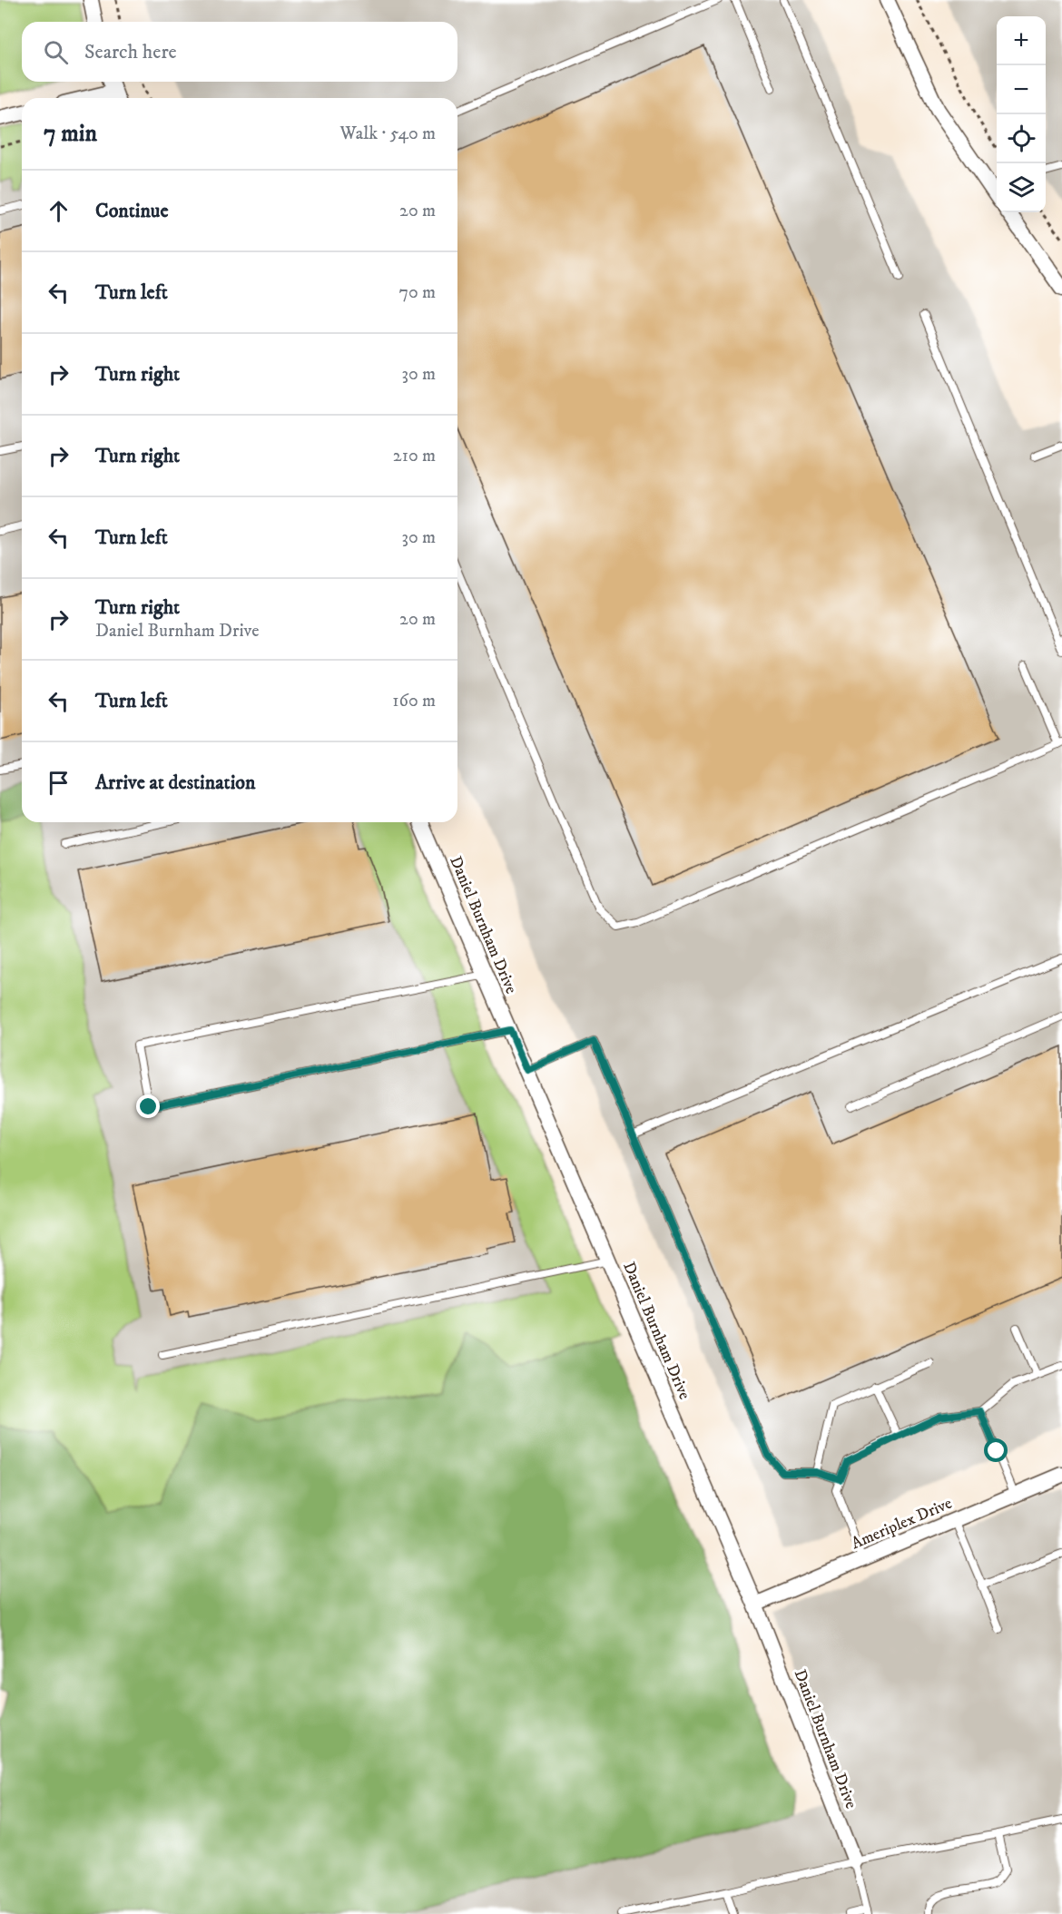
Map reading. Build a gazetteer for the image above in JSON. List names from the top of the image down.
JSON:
{
  "streets": {
    "street": ["Daniel Burnham Drive", "Ameriplex Drive"]
  },
  "crossings": [
    ["Daniel Burnham Drive", "Ameriplex Drive"]
  ],
  "page": {
    "map_buttons": ["+", "−"],
    "search": "Search here",
    "heading": ["7 min", "Walk · 540 m"],
    "list": [
      ["Continue", "20 m"],
      ["Turn left", "70 m"],
      ["Turn right", "30 m"],
      ["Turn right", "210 m"],
      ["Turn left", "30 m"],
      ["Turn right", "Daniel Burnham Drive", "20 m"],
      ["Turn left", "160 m"],
      "Arrive at destination"
    ]
  }
}
